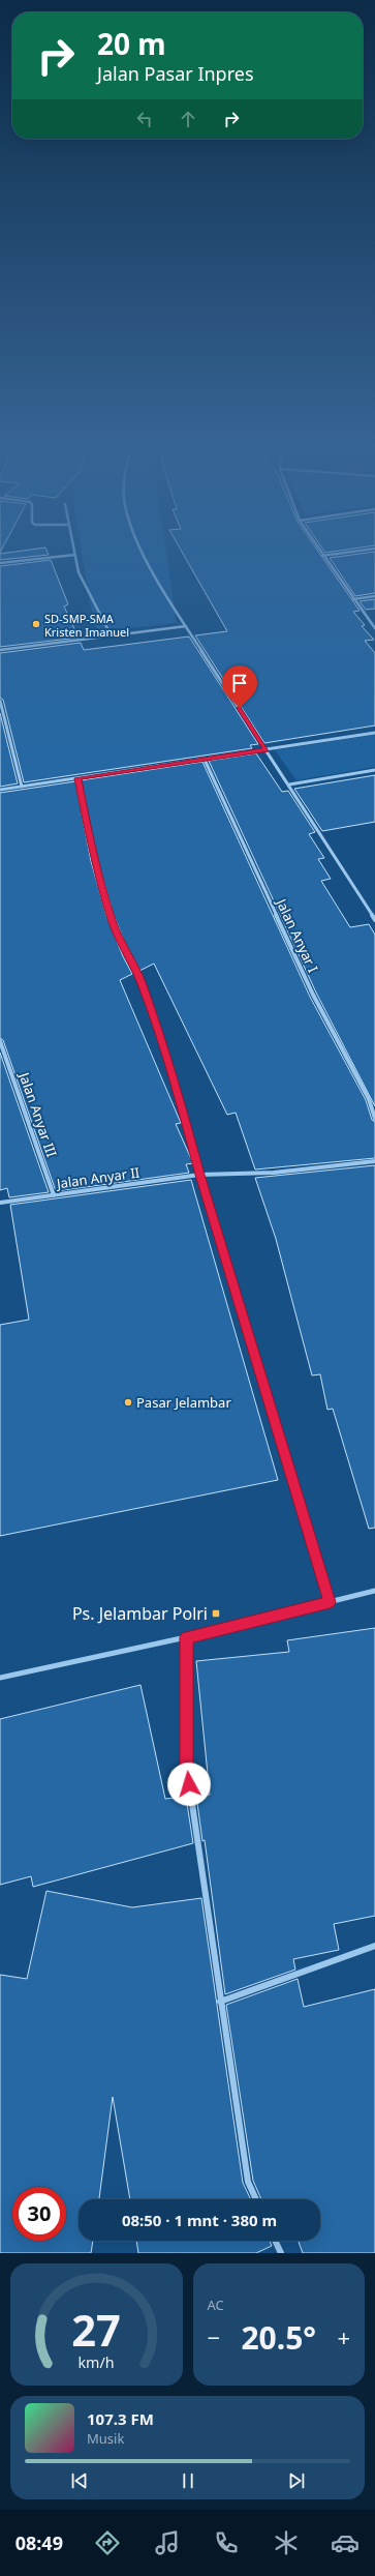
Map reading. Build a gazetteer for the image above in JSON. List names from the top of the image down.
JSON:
{
  "streets": {
    "street": ["Jalan Anyar I", "Jalan Anyar III", "Jalan Anyar II"]
  },
  "crossings": [
    ["Jalan Anyar III", "Jalan Anyar II"]
  ],
  "places": {
    "other": ["SD-SMP-SMA Kristen Imanuel", "Pasar Jelambar"],
    "transit": ["Ps. Jelambar Polri"]
  },
  "page": {
    "turn": ["20 m", "Jalan Pasar Inpres"],
    "limit": "30",
    "trip": "08:50 · 1 mnt · 380 m",
    "tile": "AC",
    "heat": ["−", "20.5°", "+"],
    "song": ["107.3 FM", "Musik"],
    "tabs": "08:49",
    "gauge": ["27", "km/h"]
  }
}
